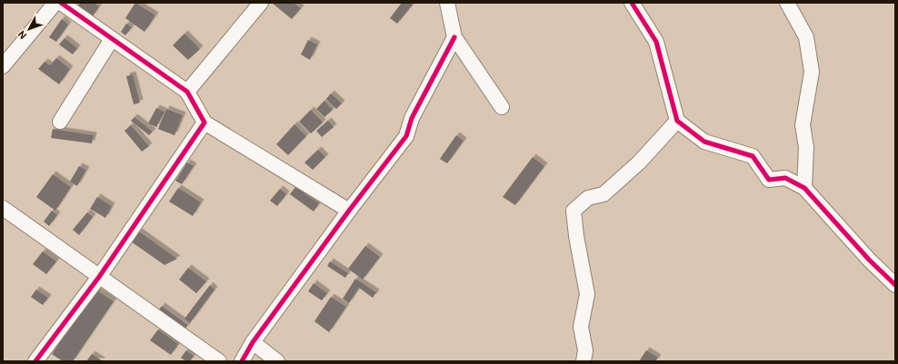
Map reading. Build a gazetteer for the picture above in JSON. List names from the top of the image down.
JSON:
{
  "north": "bottom left"
}
